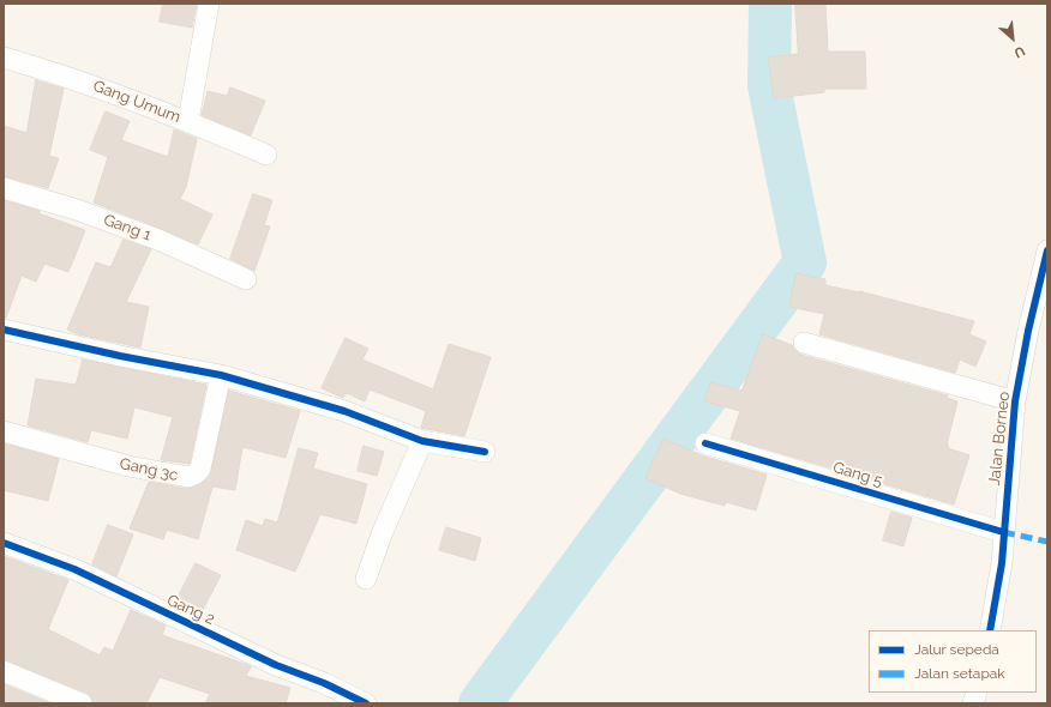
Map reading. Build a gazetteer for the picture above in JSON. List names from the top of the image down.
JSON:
{
  "streets": {
    "street": [
      "Gang Umum",
      "Gang 1",
      "Jalan Borneo",
      "Gang 3c",
      "Gang 5",
      "Gang 2"
    ]
  },
  "crossings": [
    ["Jalan Borneo", "Gang 5"]
  ],
  "legend": ["Jalur sepeda", "Jalan setapak"],
  "north": "bottom right"
}
